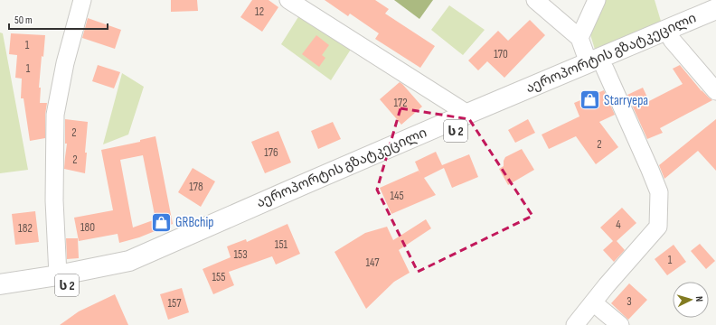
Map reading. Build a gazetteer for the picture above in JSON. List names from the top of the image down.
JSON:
{
  "streets": {
    "highway": ["აეროპორტის გზატკეცილი", "ს 2"]
  },
  "places": {
    "shop": ["Starryepa", "GRBchip"]
  },
  "house_numbers": [
    "12",
    "1",
    "170",
    "1",
    "172",
    "2",
    "2",
    "176",
    "2",
    "178",
    "145",
    "4",
    "180",
    "182",
    "151",
    "153",
    "1",
    "147",
    "155",
    "3",
    "157"
  ],
  "scale_bar": "50 m",
  "north": "right"
}
